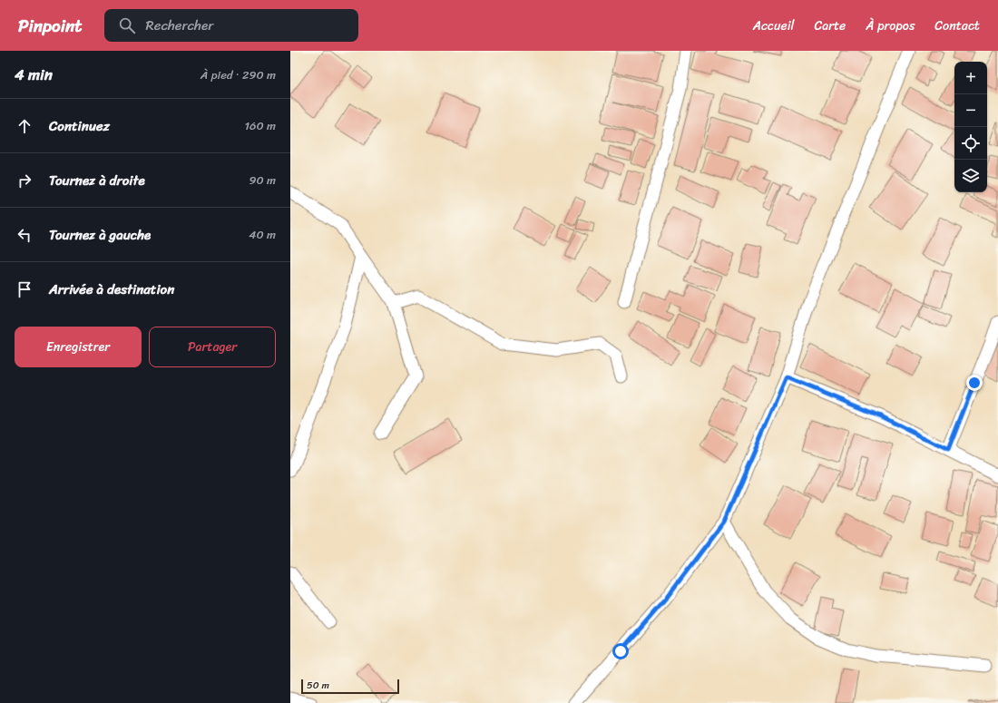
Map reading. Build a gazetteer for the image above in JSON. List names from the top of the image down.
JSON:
{
  "scale_bar": "50 m",
  "page": {
    "header": "Pinpoint",
    "search": "Rechercher",
    "nav": [
      "Accueil",
      "Carte",
      "À propos",
      "Contact"
    ],
    "heading": ["4 min", "À pied · 290 m"],
    "map_buttons": ["+", "−"],
    "list": [
      ["Continuez", "160 m"],
      ["Tournez à droite", "90 m"],
      ["Tournez à gauche", "40 m"],
      "Arrivée à destination"
    ],
    "buttons": ["Enregistrer", "Partager"],
    "scale": "50 m"
  }
}
